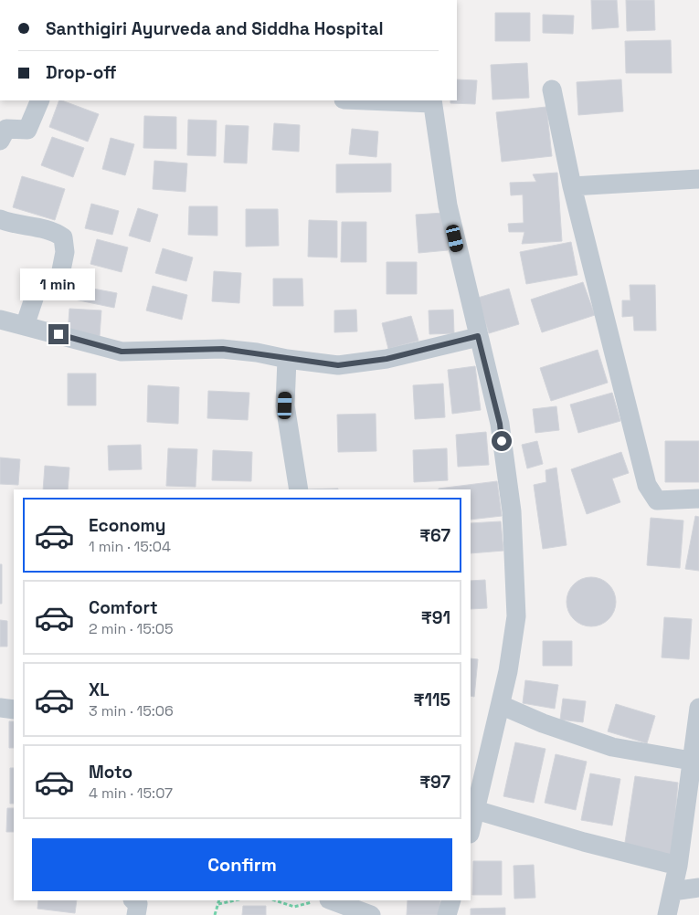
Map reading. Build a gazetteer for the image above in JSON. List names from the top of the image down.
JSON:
{
  "page": {
    "banner": ["Santhigiri Ayurveda and Siddha Hospital", "Drop-off"],
    "bubble": "1 min",
    "list": [
      {
        "name": "Economy",
        "note": "1 min · 15:04",
        "value": "₹67"
      },
      {
        "name": "Comfort",
        "note": "2 min · 15:05",
        "value": "₹91"
      },
      {
        "name": "XL",
        "note": "3 min · 15:06",
        "value": "₹115"
      },
      {
        "name": "Moto",
        "note": "4 min · 15:07",
        "value": "₹97"
      }
    ],
    "buttons": "Confirm"
  }
}
